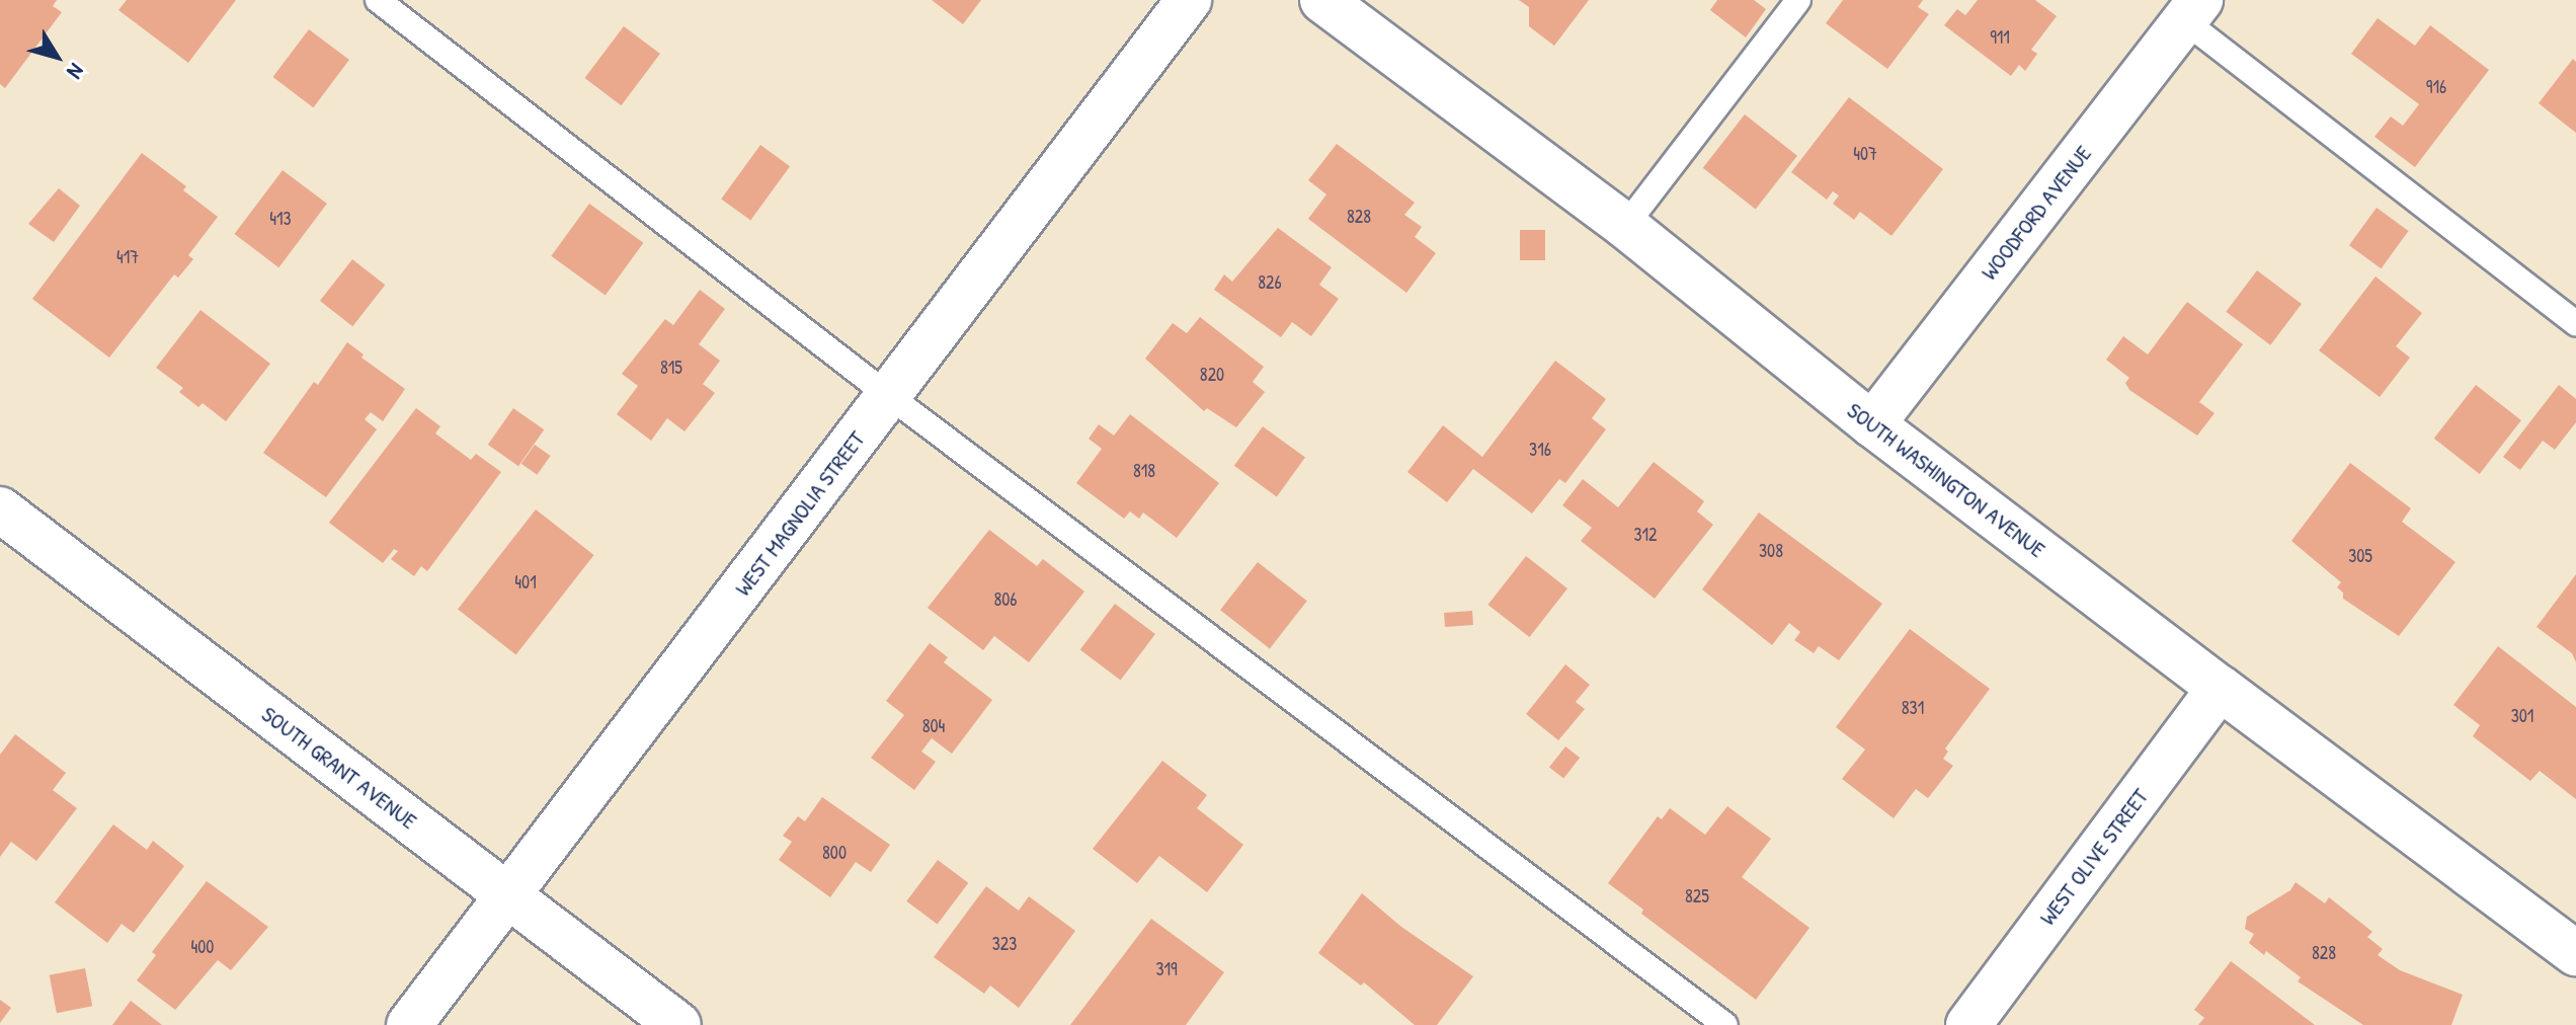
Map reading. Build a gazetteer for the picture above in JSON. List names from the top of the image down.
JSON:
{
  "streets": {
    "street": [
      "WOODFORD AVENUE",
      "SOUTH WASHINGTON AVENUE",
      "WEST MAGNOLIA STREET",
      "SOUTH GRANT AVENUE",
      "WEST OLIVE STREET"
    ]
  },
  "crossings": [
    ["WOODFORD AVENUE", "SOUTH WASHINGTON AVENUE"],
    ["SOUTH WASHINGTON AVENUE", "WEST OLIVE STREET"],
    ["WEST MAGNOLIA STREET", "SOUTH GRANT AVENUE"]
  ],
  "house_numbers": [
    "911",
    "916",
    "407",
    "828",
    "413",
    "417",
    "826",
    "815",
    "820",
    "316",
    "818",
    "312",
    "308",
    "305",
    "401",
    "806",
    "831",
    "301",
    "804",
    "800",
    "825",
    "323",
    "400",
    "828",
    "319"
  ],
  "north": "bottom right"
}
